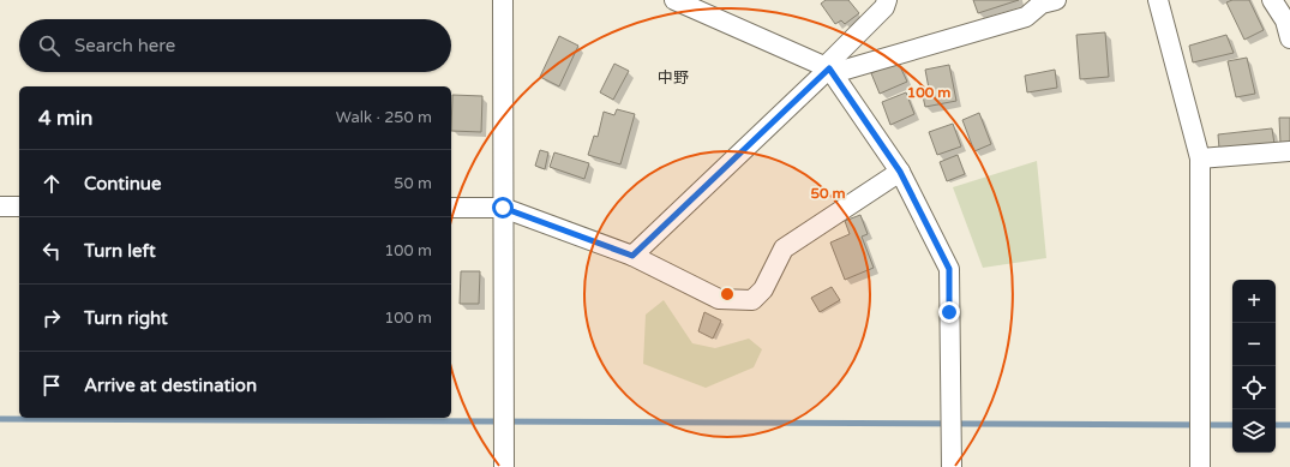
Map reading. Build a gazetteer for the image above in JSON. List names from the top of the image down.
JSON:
{
  "districts": ["中野"],
  "page": {
    "search": "Search here",
    "heading": ["4 min", "Walk · 250 m"],
    "list": [
      ["Continue", "50 m"],
      ["Turn left", "100 m"],
      ["Turn right", "100 m"],
      "Arrive at destination"
    ],
    "map_buttons": ["+", "−"]
  },
  "rings": ["100 m", "50 m"]
}
